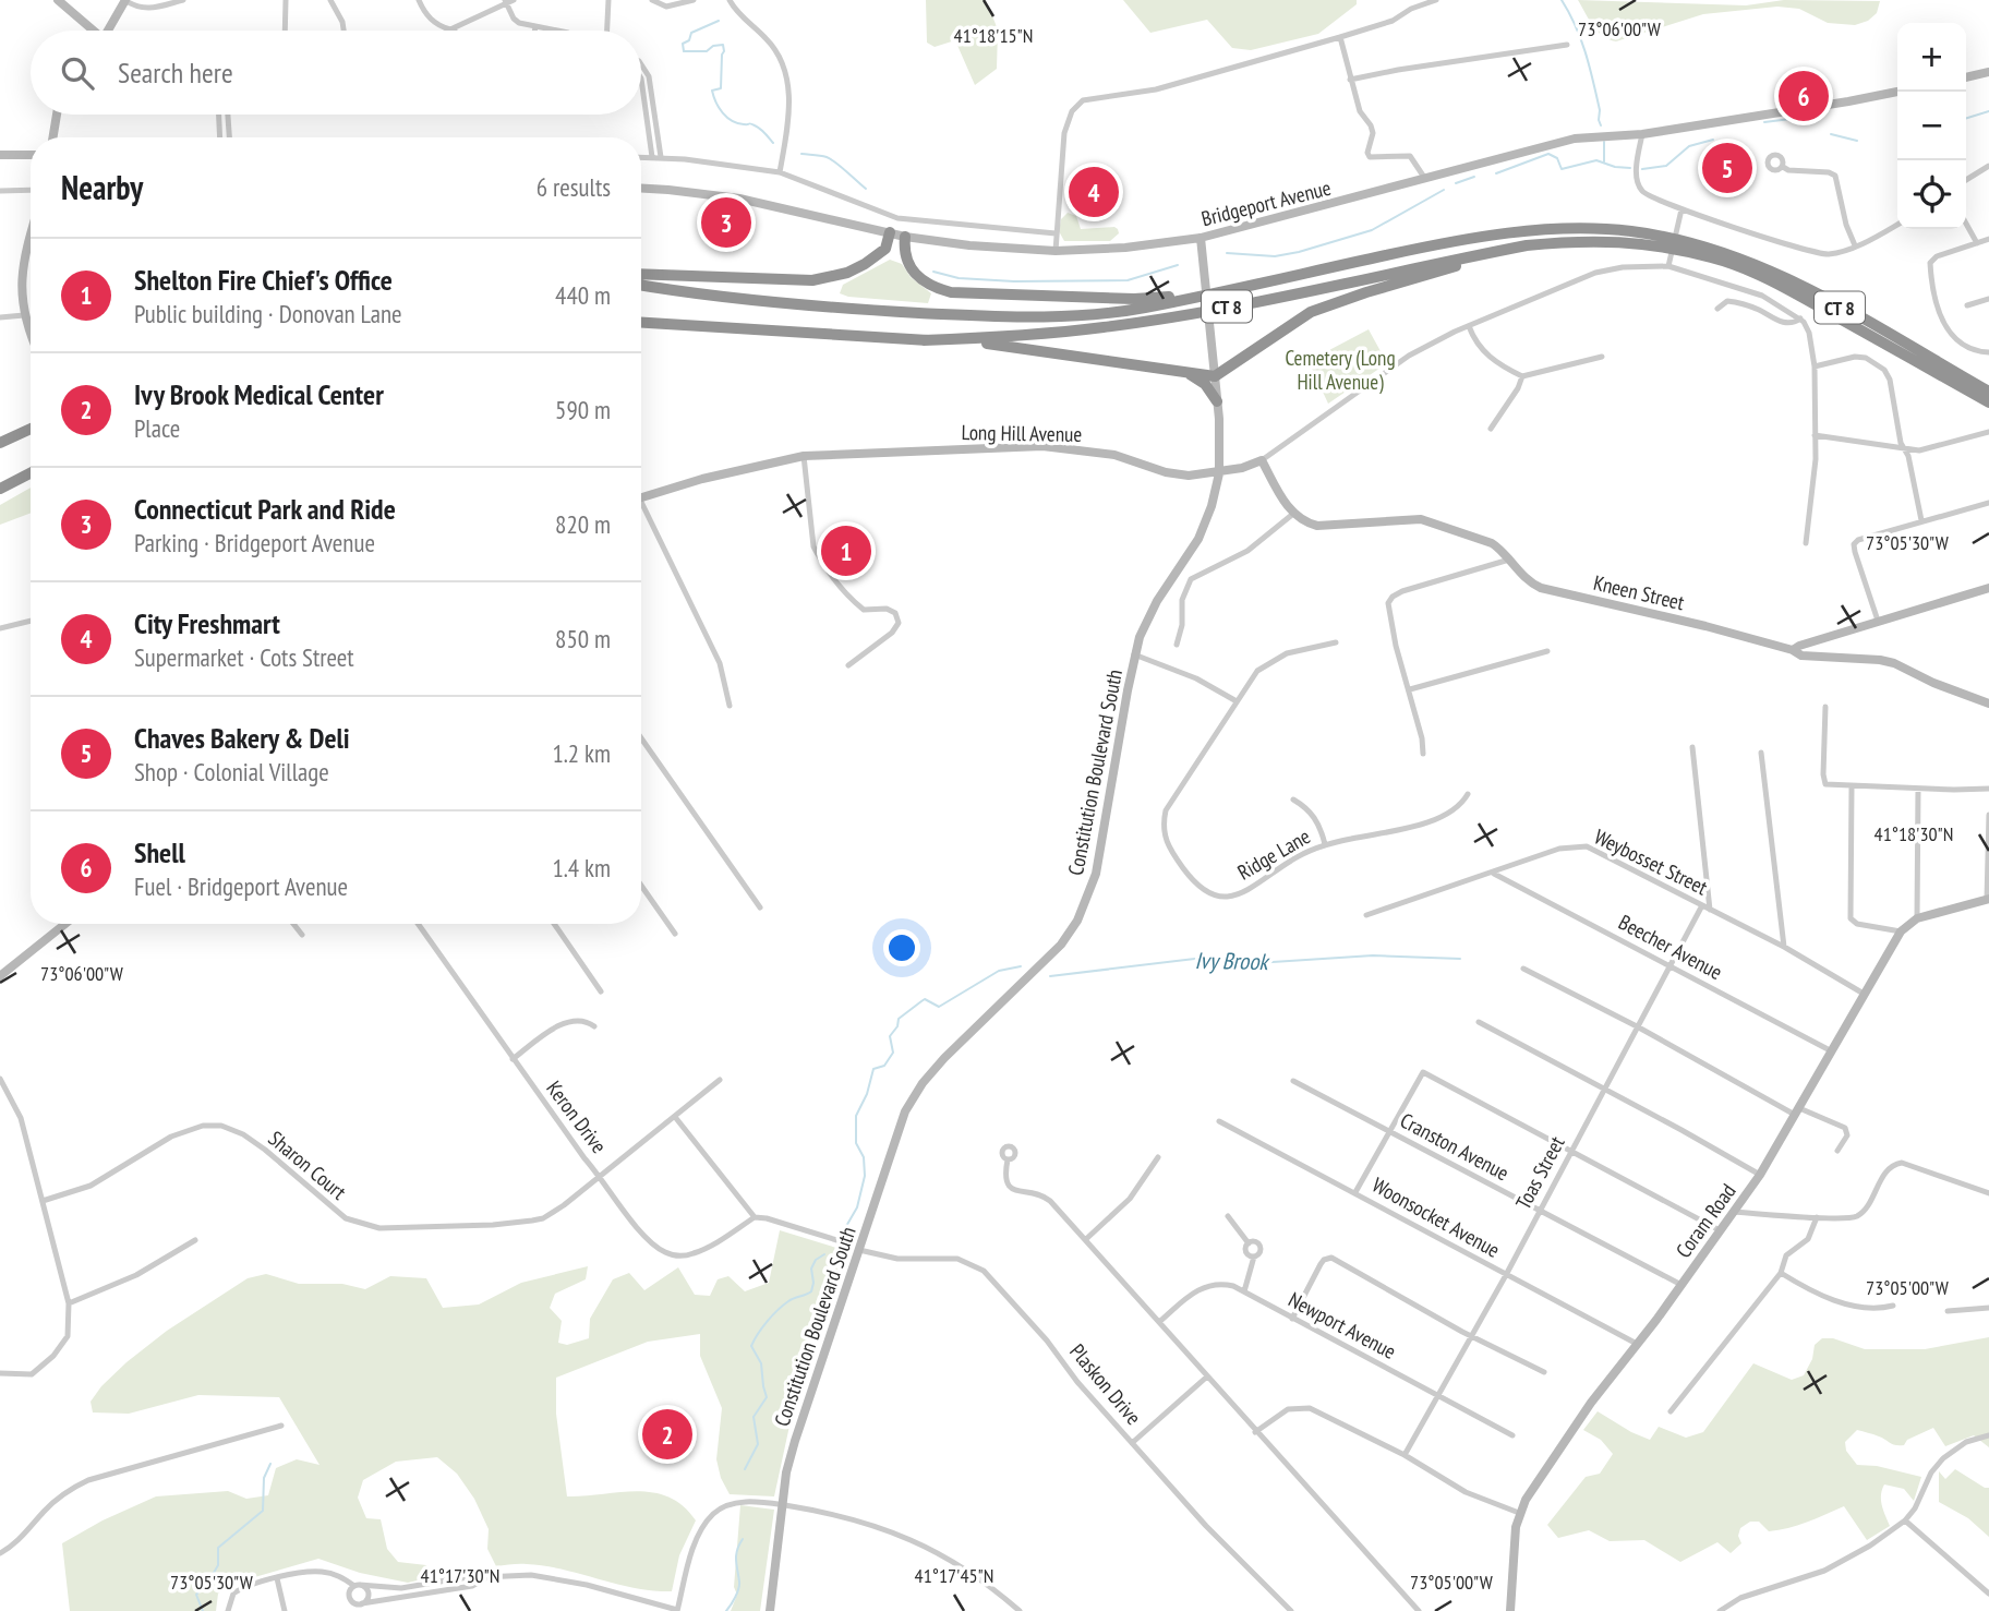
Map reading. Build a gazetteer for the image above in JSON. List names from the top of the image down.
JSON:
{
  "streets": {
    "highway": ["CT 8"],
    "main road": [
      "Bridgeport Avenue",
      "Long Hill Avenue",
      "Kneen Street",
      "Constitution Boulevard South",
      "Coram Road"
    ],
    "street": [
      "Ridge Lane",
      "Weybosset Street",
      "Beecher Avenue",
      "Keron Drive",
      "Cranston Avenue",
      "Sharon Court",
      "Toas Street",
      "Woonsocket Avenue",
      "Newport Avenue",
      "Plaskon Drive"
    ]
  },
  "crossings": [
    ["Bridgeport Avenue", "Constitution Boulevard South"],
    ["Long Hill Avenue", "Constitution Boulevard South"],
    ["Constitution Boulevard South", "Plaskon Drive"],
    ["Weybosset Street", "Beecher Avenue"],
    ["Weybosset Street", "Toas Street"],
    ["Weybosset Street", "Coram Road"],
    ["Beecher Avenue", "Toas Street"],
    ["Beecher Avenue", "Coram Road"],
    ["Keron Drive", "Sharon Court"],
    ["Cranston Avenue", "Toas Street"],
    ["Cranston Avenue", "Coram Road"],
    ["Toas Street", "Woonsocket Avenue"],
    ["Toas Street", "Newport Avenue"],
    ["Woonsocket Avenue", "Coram Road"]
  ],
  "water": ["Ivy Brook"],
  "parks": ["Cemetery (Long Hill Avenue)"],
  "page": {
    "map_buttons": ["+", "−"],
    "search": "Search here",
    "pins": [
      "6",
      "5",
      "4",
      "3",
      "1",
      "2"
    ],
    "heading": ["Nearby", "6 results"],
    "list": [
      {
        "mark": "1",
        "name": "Shelton Fire Chief's Office",
        "note": "Public building · Donovan Lane",
        "value": "440 m"
      },
      {
        "mark": "2",
        "name": "Ivy Brook Medical Center",
        "note": "Place",
        "value": "590 m"
      },
      {
        "mark": "3",
        "name": "Connecticut Park and Ride",
        "note": "Parking · Bridgeport Avenue",
        "value": "820 m"
      },
      {
        "mark": "4",
        "name": "City Freshmart",
        "note": "Supermarket · Cots Street",
        "value": "850 m"
      },
      {
        "mark": "5",
        "name": "Chaves Bakery & Deli",
        "note": "Shop · Colonial Village",
        "value": "1.2 km"
      },
      {
        "mark": "6",
        "name": "Shell",
        "note": "Fuel · Bridgeport Avenue",
        "value": "1.4 km"
      }
    ]
  },
  "coordinates": [
    "73°06'00\"W",
    "41°18'15\"N",
    "73°05'30\"W",
    "41°18'30\"N",
    "73°05'00\"W",
    "41°17'30\"N",
    "41°17'45\"N"
  ]
}
